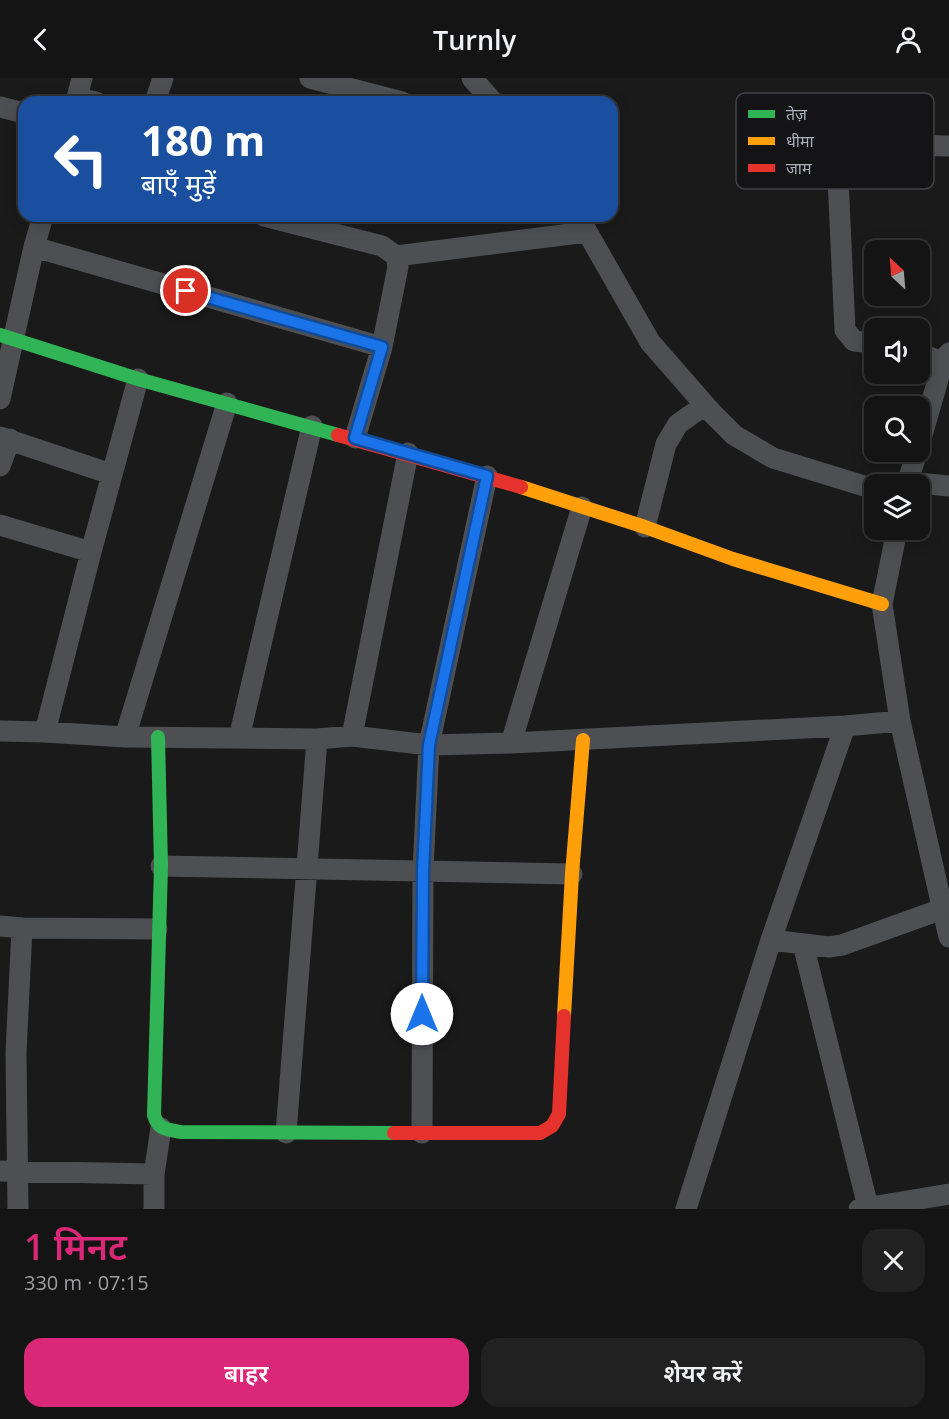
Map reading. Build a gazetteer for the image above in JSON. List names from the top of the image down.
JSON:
{
  "legend": ["तेज़", "धीमा", "जाम"],
  "north": "top left",
  "page": {
    "header": "Turnly",
    "turn": ["180 m", "बाएँ मुड़ें"],
    "heading": ["1 मिनट", "330 m · 07:15"],
    "buttons": ["बाहर", "शेयर करें"]
  }
}
